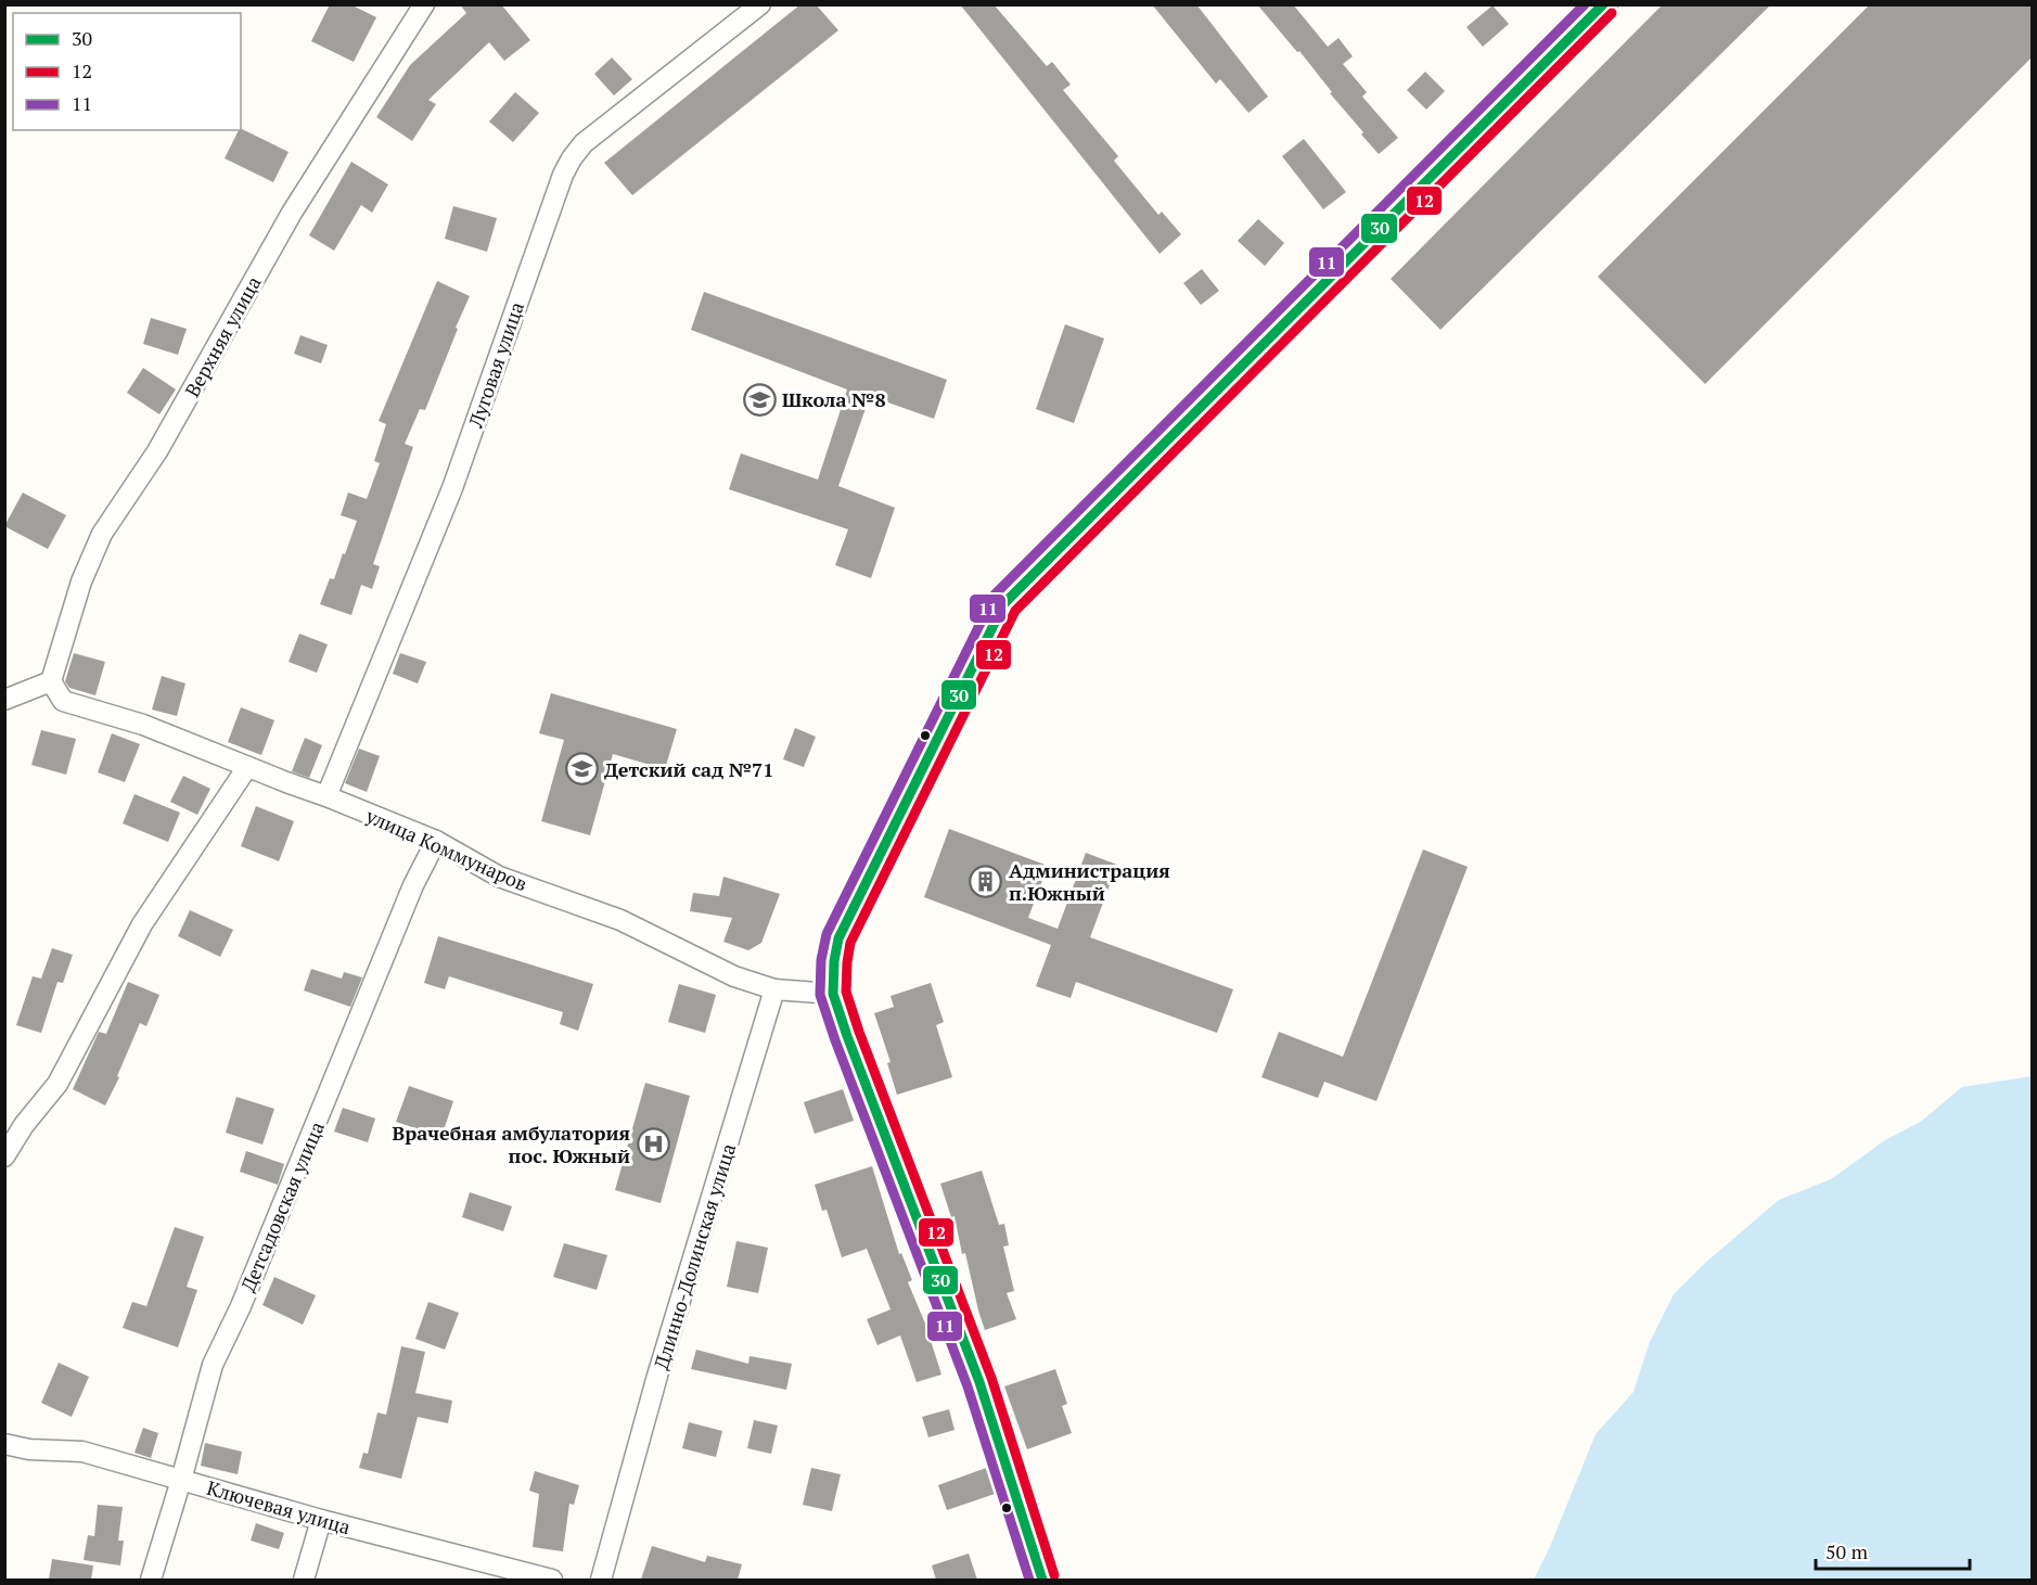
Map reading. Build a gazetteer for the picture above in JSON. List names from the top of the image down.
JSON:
{
  "streets": {
    "street": [
      "Верхняя улица",
      "Луговая улица",
      "улица Коммунаров",
      "Детсадовская улица",
      "Длинно-Долинская улица",
      "Ключевая улица"
    ]
  },
  "crossings": [
    ["Верхняя улица", "улица Коммунаров"],
    ["Луговая улица", "улица Коммунаров"],
    ["улица Коммунаров", "Детсадовская улица"],
    ["улица Коммунаров", "Длинно-Долинская улица"],
    ["Детсадовская улица", "Ключевая улица"]
  ],
  "places": {
    "school or university": ["Школа №8", "Детский сад №71"],
    "building": ["Администрация п.Южный"],
    "hospital": ["Врачебная амбулатория пос. Южный"]
  },
  "lines": ["transit line 30", "transit line 11", "transit line 12"],
  "legend": ["30", "12", "11"],
  "scale_bar": "50 m"
}
